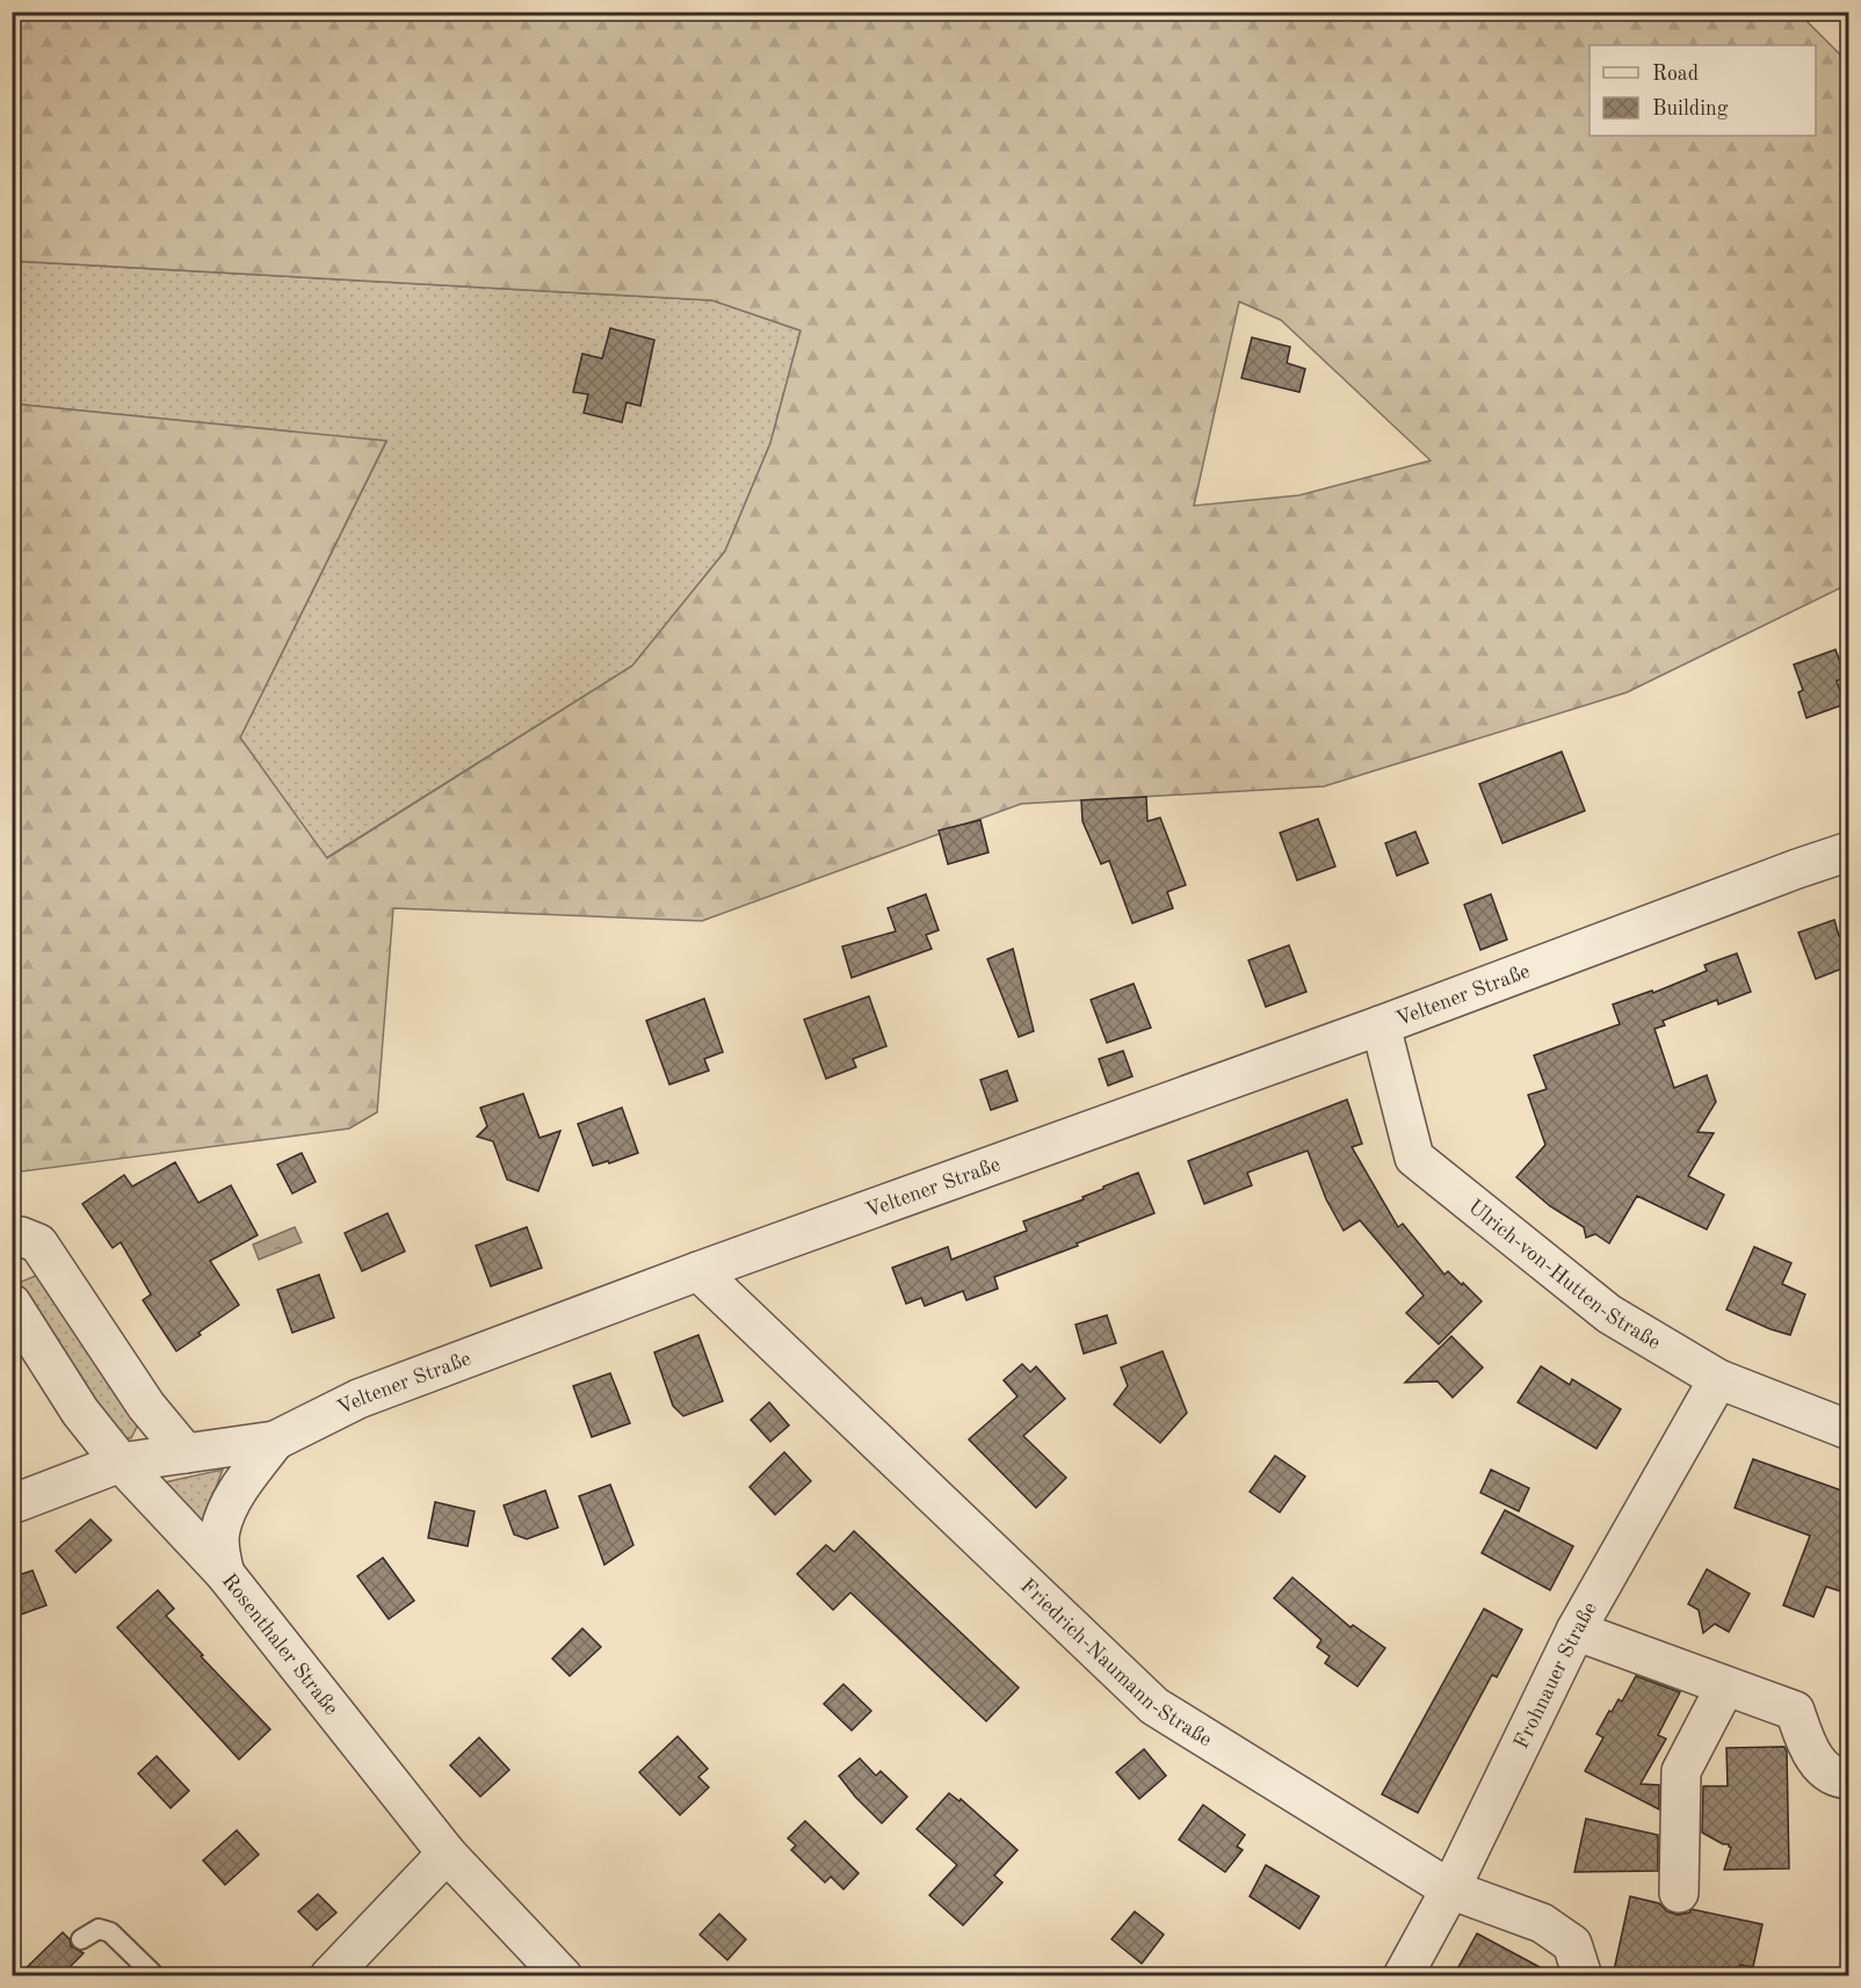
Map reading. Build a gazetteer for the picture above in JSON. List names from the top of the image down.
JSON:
{
  "streets": {
    "street": [
      "Veltener Straße",
      "Ulrich-von-Hutten-Straße",
      "Rosenthaler Straße",
      "Friedrich-Naumann-Straße",
      "Frohnauer Straße"
    ]
  },
  "crossings": [
    ["Veltener Straße", "Ulrich-von-Hutten-Straße"],
    ["Veltener Straße", "Rosenthaler Straße"],
    ["Veltener Straße", "Friedrich-Naumann-Straße"],
    ["Ulrich-von-Hutten-Straße", "Frohnauer Straße"],
    ["Friedrich-Naumann-Straße", "Frohnauer Straße"]
  ],
  "legend": ["Road", "Building"]
}
